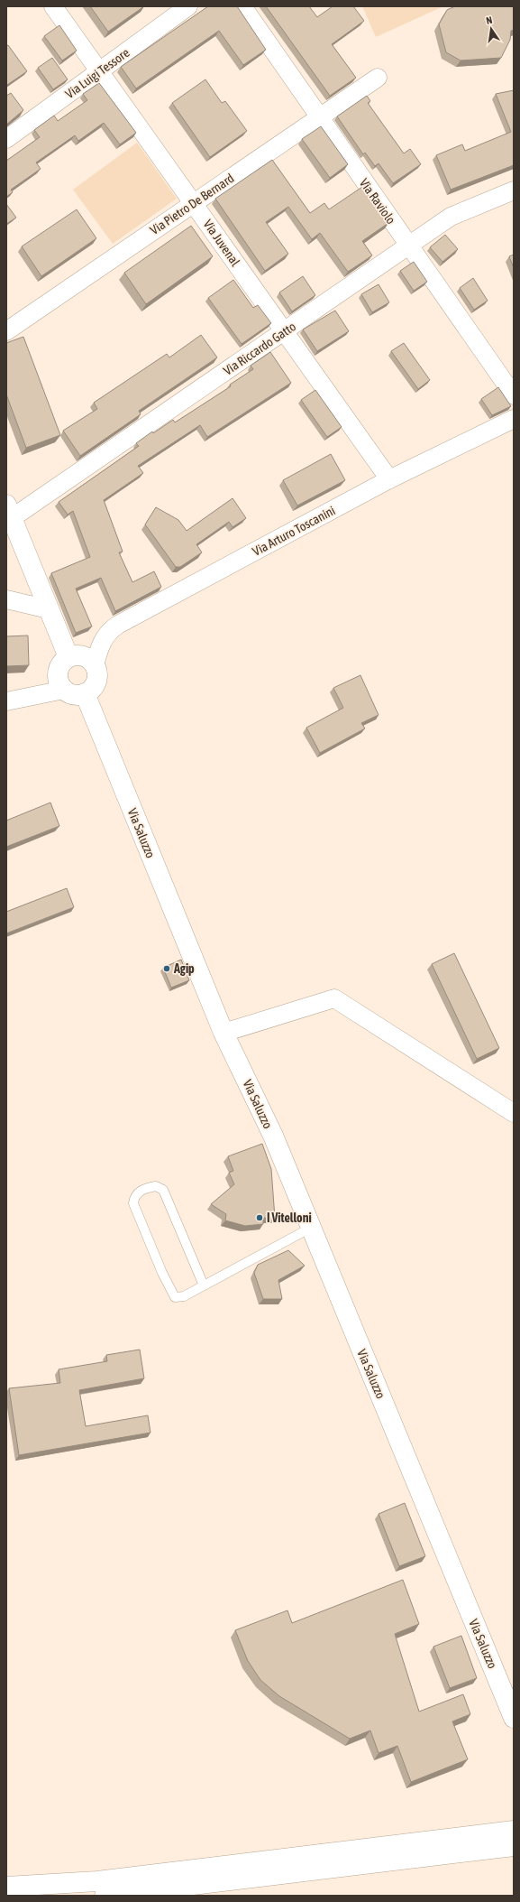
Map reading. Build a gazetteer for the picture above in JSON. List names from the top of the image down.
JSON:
{
  "streets": {
    "main road": ["Via Saluzzo"],
    "street": [
      "Via Luigi Tessore",
      "Via Raviolo",
      "Via Pietro De Bernard",
      "Via Juvenal",
      "Via Riccardo Gatto",
      "Via Arturo Toscanini"
    ]
  },
  "crossings": [
    ["Via Luigi Tessore", "Via Juvenal"],
    ["Via Raviolo", "Via Pietro De Bernard"],
    ["Via Raviolo", "Via Riccardo Gatto"],
    ["Via Pietro De Bernard", "Via Juvenal"],
    ["Via Juvenal", "Via Riccardo Gatto"],
    ["Via Juvenal", "Via Arturo Toscanini"],
    ["Via Arturo Toscanini", "Via Saluzzo"]
  ],
  "places": ["Agip", "I Vitelloni"],
  "north": "top"
}
